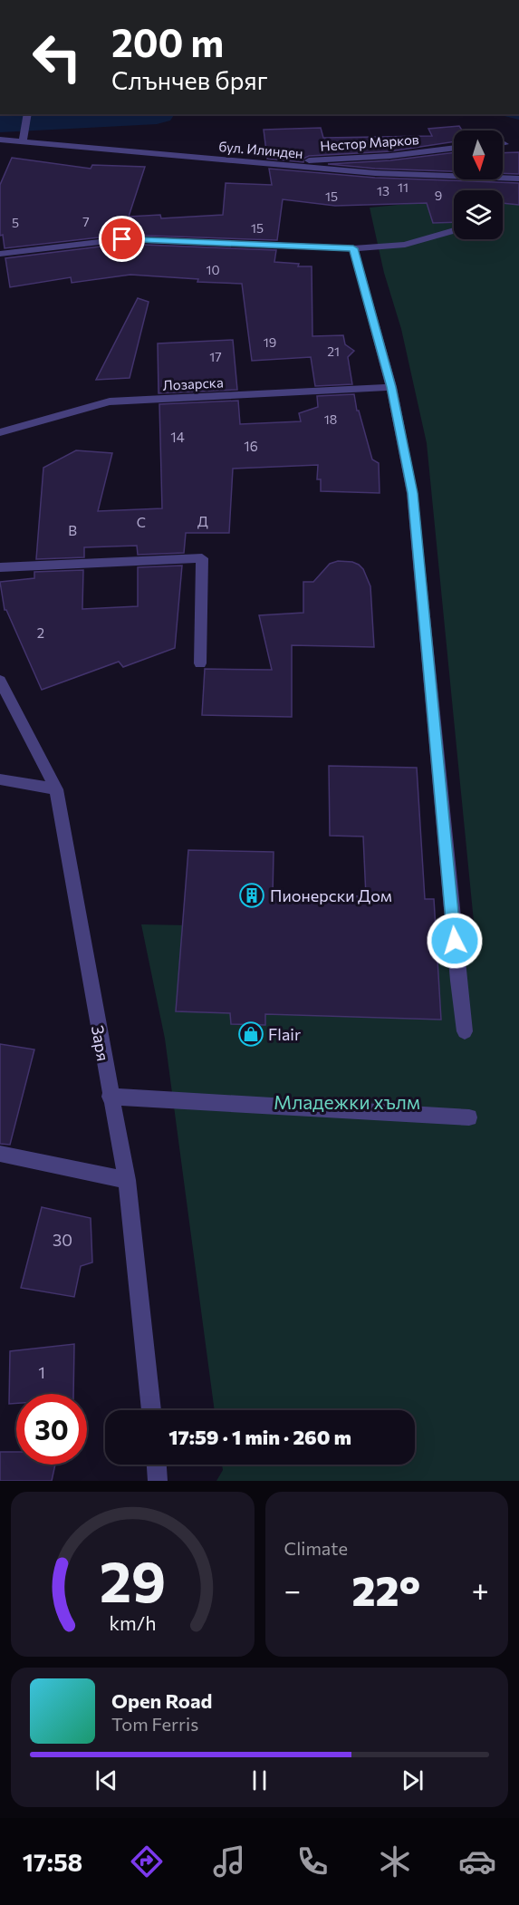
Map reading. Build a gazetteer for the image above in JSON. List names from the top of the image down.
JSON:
{
  "streets": {
    "street": [
      "Нестор Марков",
      "бул. Илинден",
      "Лозарска",
      "Заря"
    ]
  },
  "crossings": [
    ["Нестор Марков", "бул. Илинден"]
  ],
  "parks": ["Младежки хълм"],
  "places": {
    "building": ["Пионерски Дом"],
    "shop": ["Flair"]
  },
  "house_numbers": [
    "11",
    "13",
    "9",
    "15",
    "7",
    "5",
    "15",
    "10",
    "19",
    "21",
    "17",
    "18",
    "14",
    "16",
    "Д",
    "C",
    "В",
    "2",
    "30",
    "1"
  ],
  "north": "bottom",
  "page": {
    "turn": ["200 m", "Слънчев бряг"],
    "limit": "30",
    "trip": "17:59 · 1 min · 260 m",
    "tile": "Climate",
    "heat": ["−", "22°", "+"],
    "song": ["Open Road", "Tom Ferris"],
    "tabs": "17:58",
    "gauge": ["29", "km/h"]
  }
}
